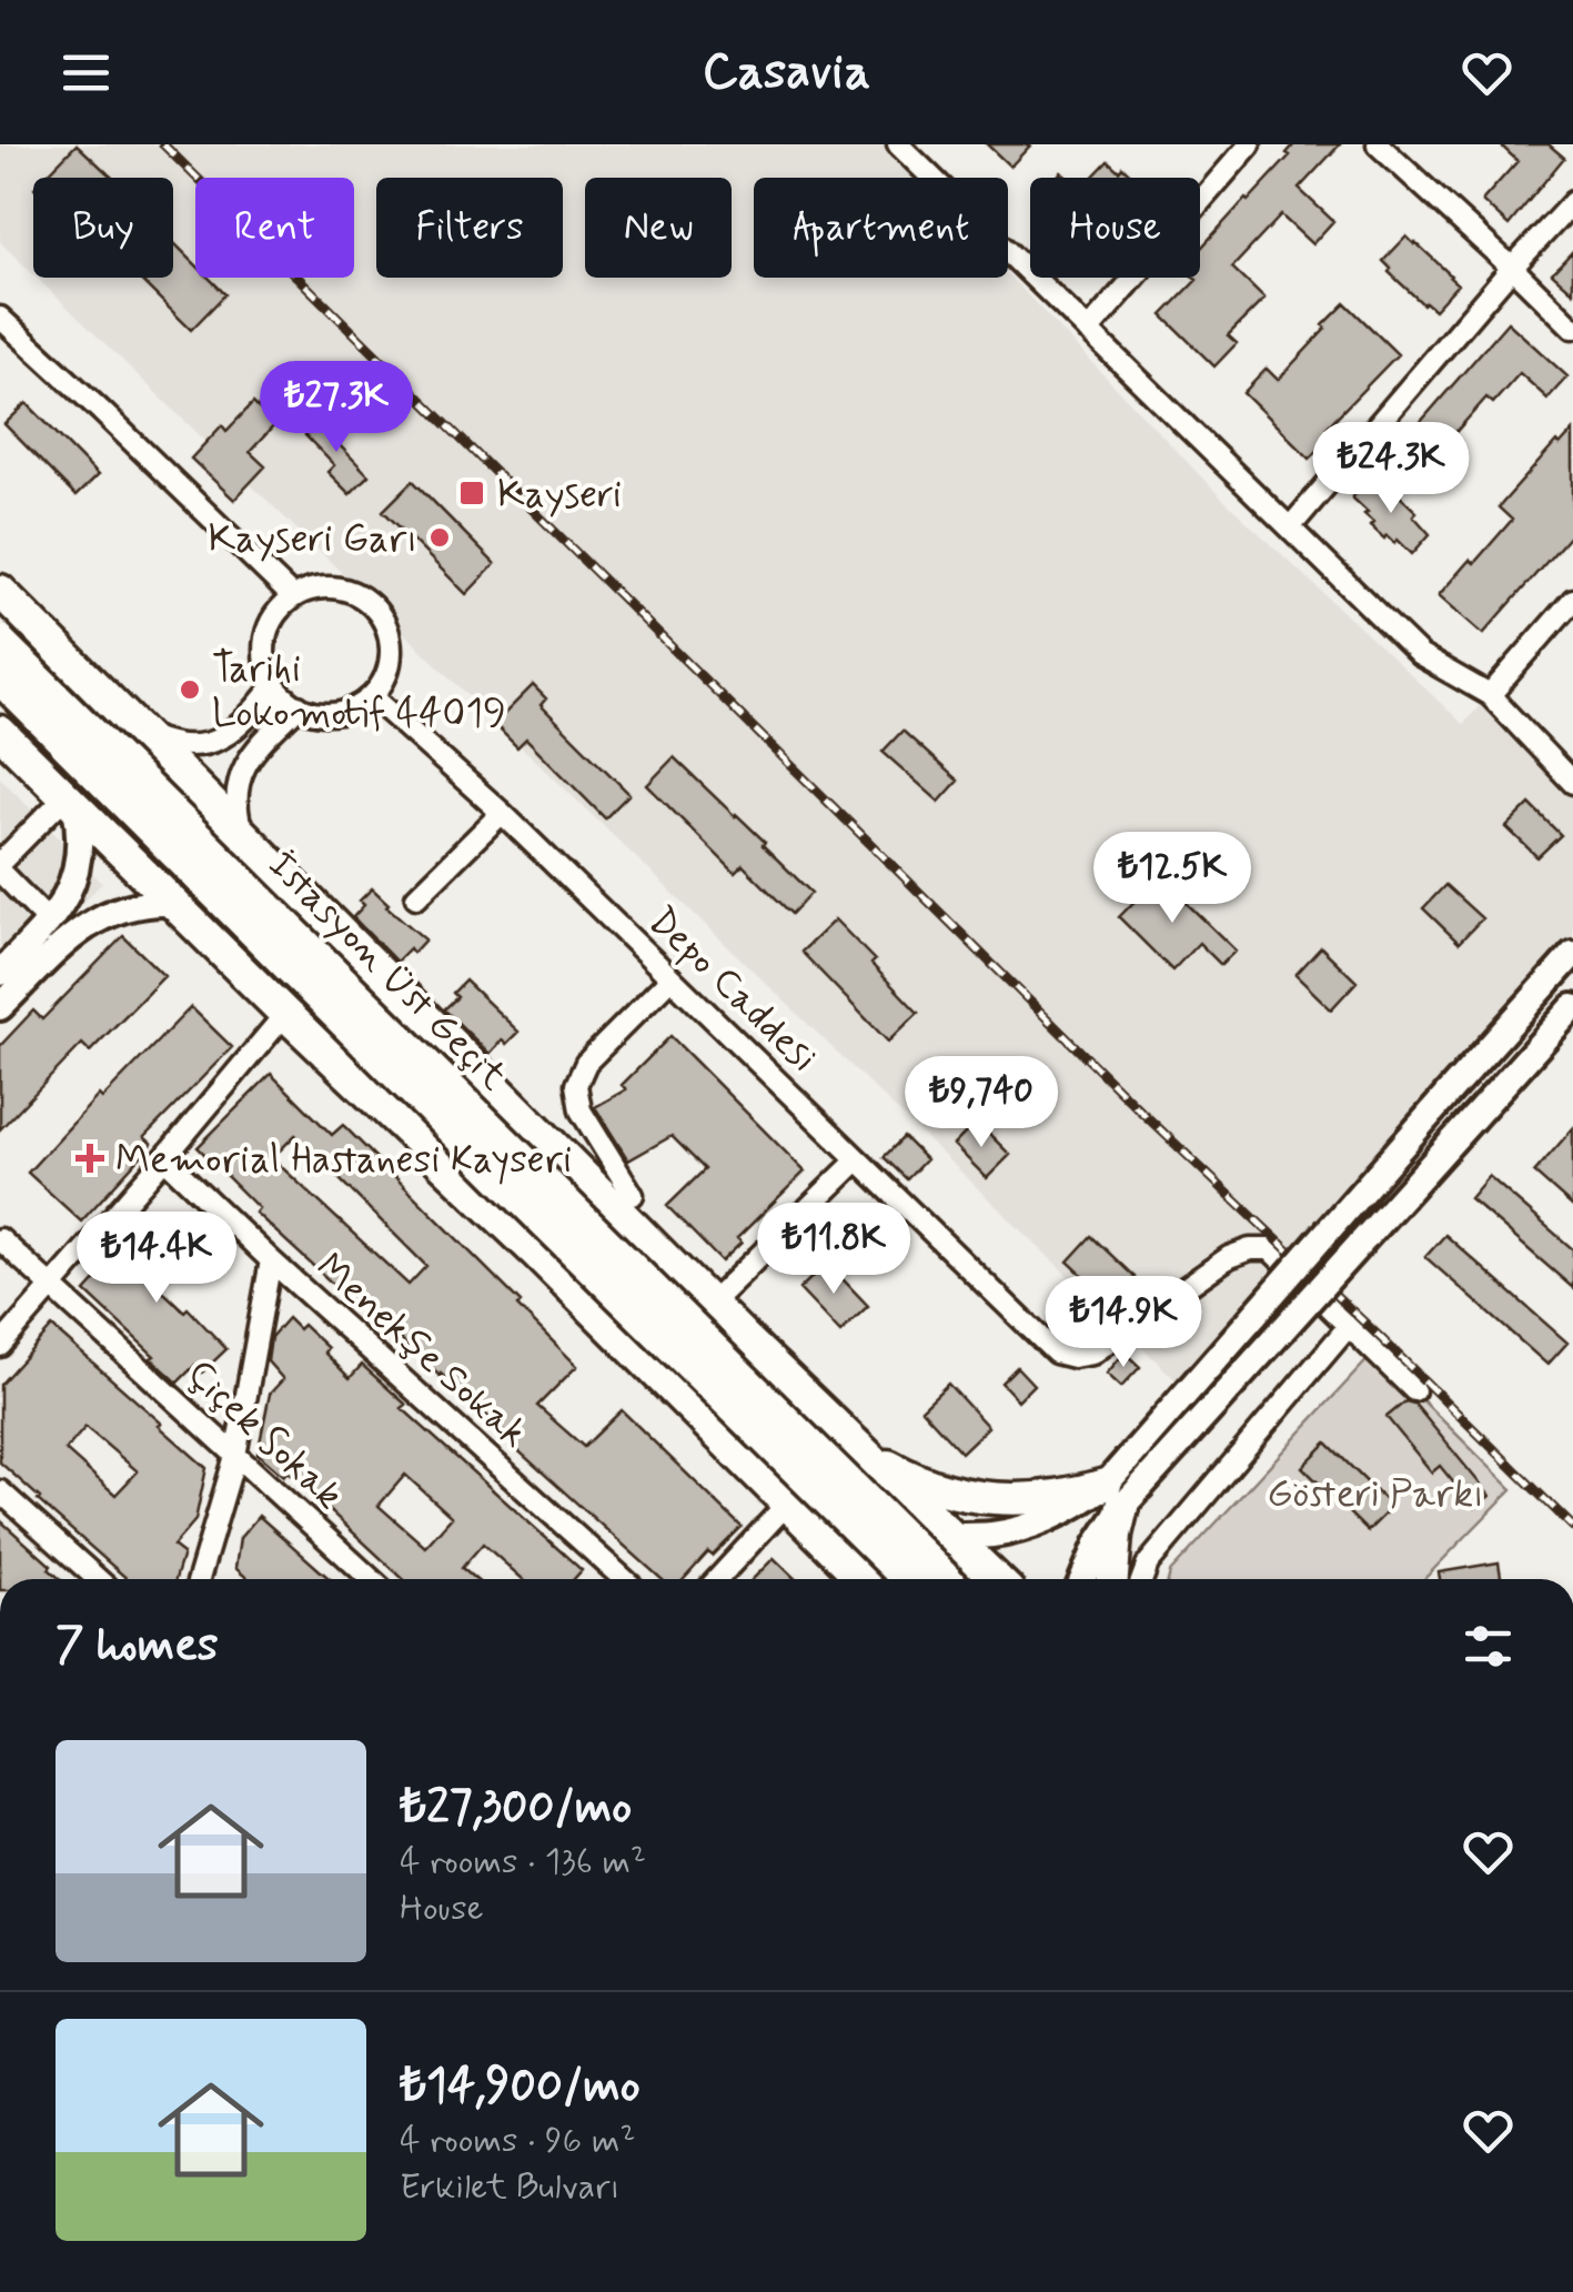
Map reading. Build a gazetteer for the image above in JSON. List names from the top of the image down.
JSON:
{
  "streets": {
    "highway": ["İstasyon Üst Geçit"],
    "street": ["Depo Caddesi", "Menekşe Sokak", "Çiçek Sokak"]
  },
  "parks": ["Gösteri Parkı"],
  "places": {
    "transit": ["Kayseri"],
    "other": ["Kayseri Garı", "Tarihi Lokomotif 44019"],
    "health": ["Memorial Hastanesi Kayseri"]
  },
  "page": {
    "header": "Casavia",
    "chip": [
      "Buy",
      "Rent",
      "Filters",
      "New",
      "Apartment",
      "House"
    ],
    "price": [
      "₺27.3K",
      "₺24.3K",
      "₺12.5K",
      "₺9,740",
      "₺11.8K",
      "₺14.4K",
      "₺14.9K"
    ],
    "heading": "7 homes",
    "list": [
      {
        "name": "₺27,300/mo",
        "note": "4 rooms · 136 m² · House"
      },
      {
        "name": "₺14,900/mo",
        "note": "4 rooms · 96 m² · Erkilet Bulvarı"
      }
    ]
  }
}
